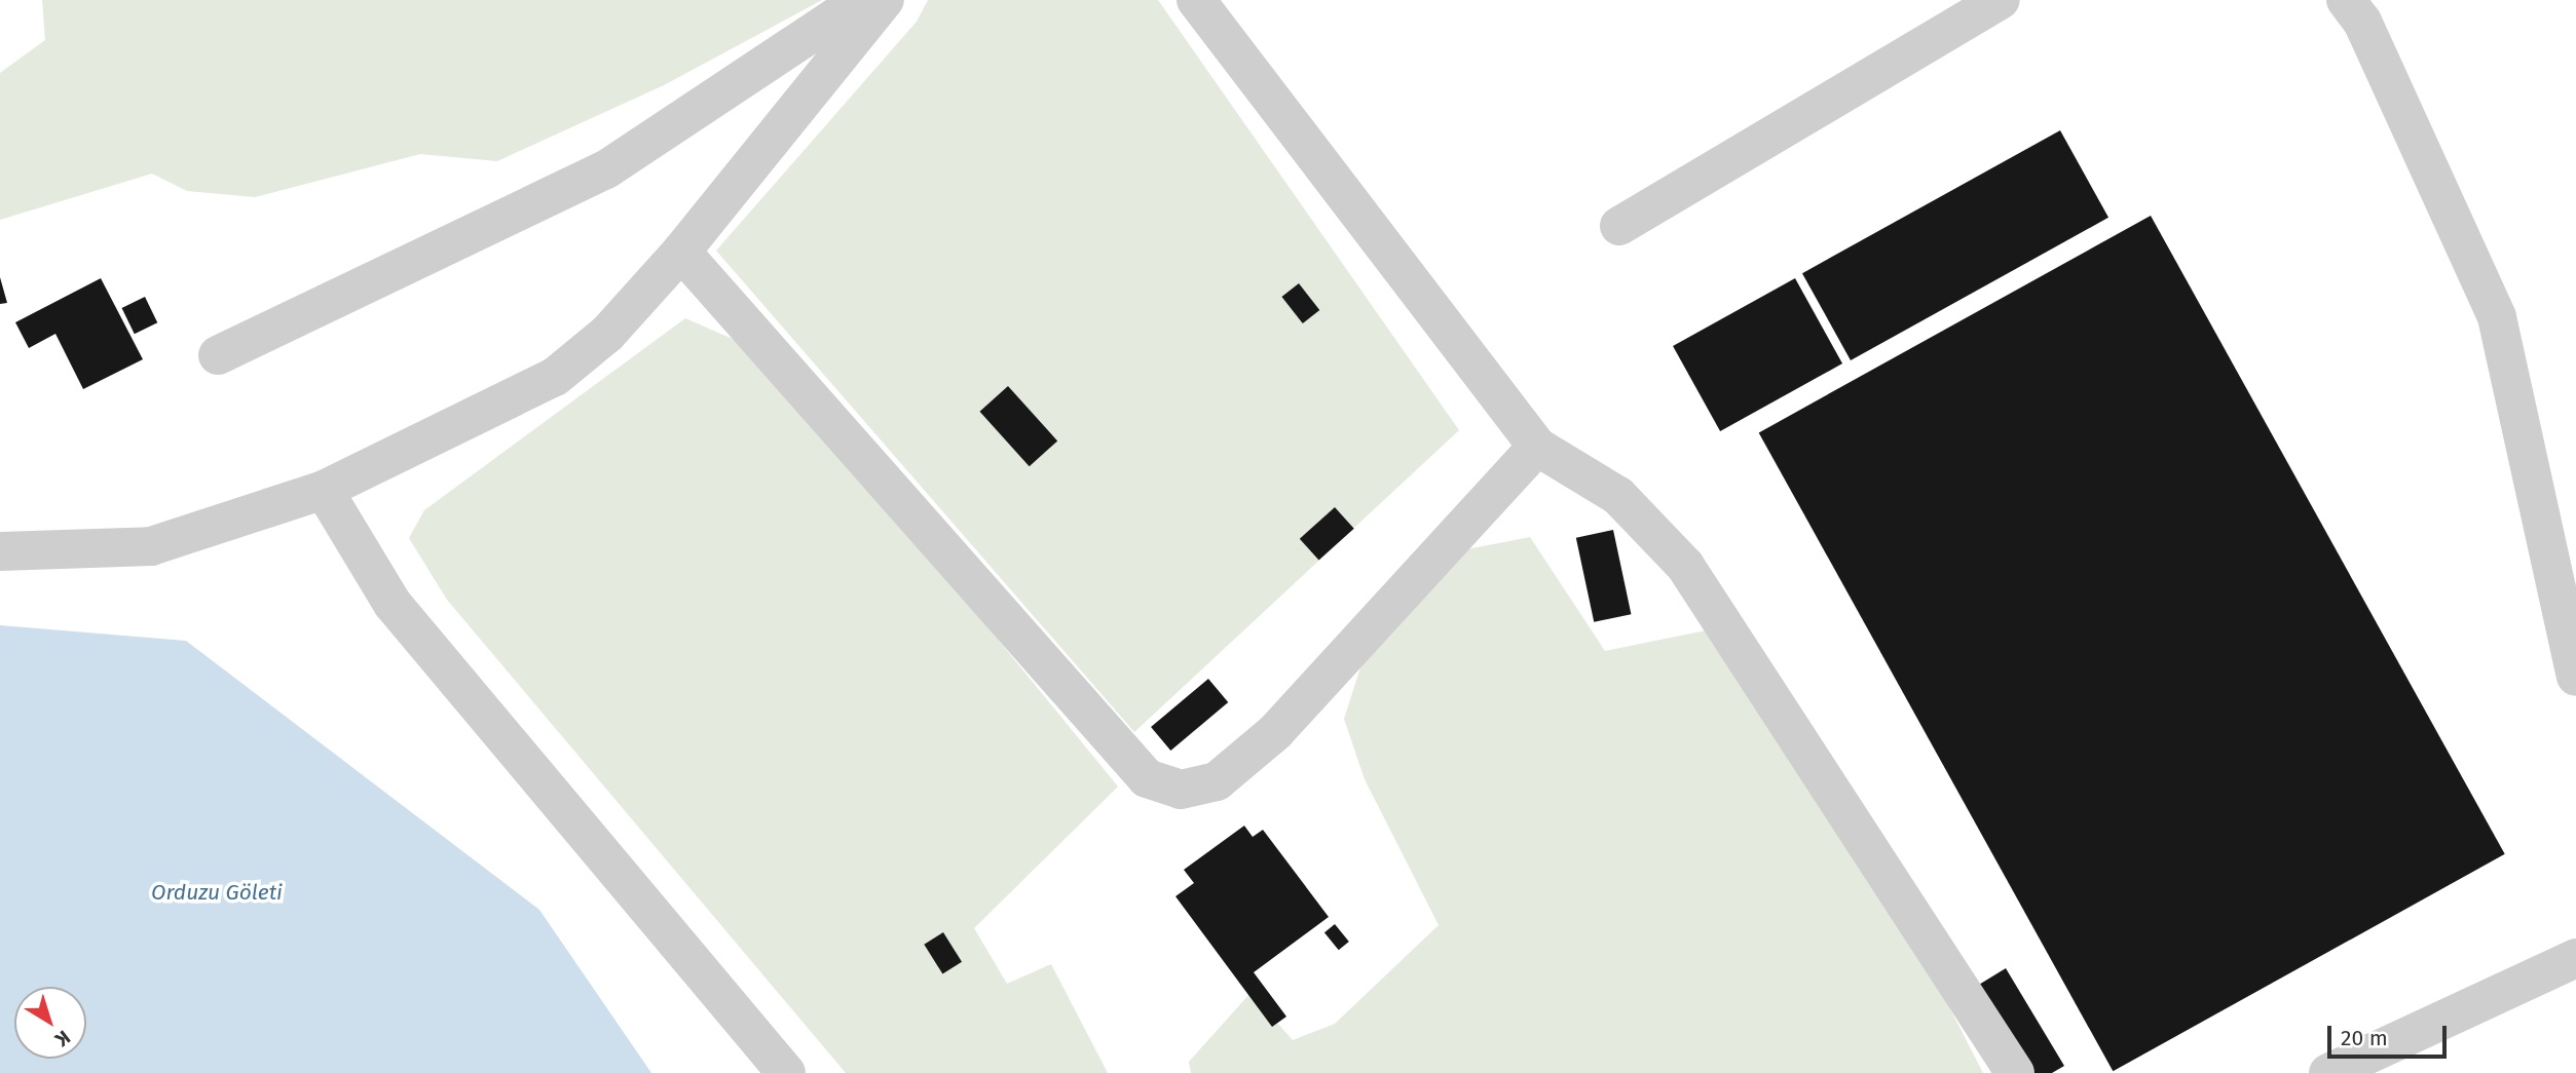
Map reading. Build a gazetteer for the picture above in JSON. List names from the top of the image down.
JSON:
{
  "water": ["Orduzu Göleti"],
  "scale_bar": "20 m",
  "north": "bottom right"
}
